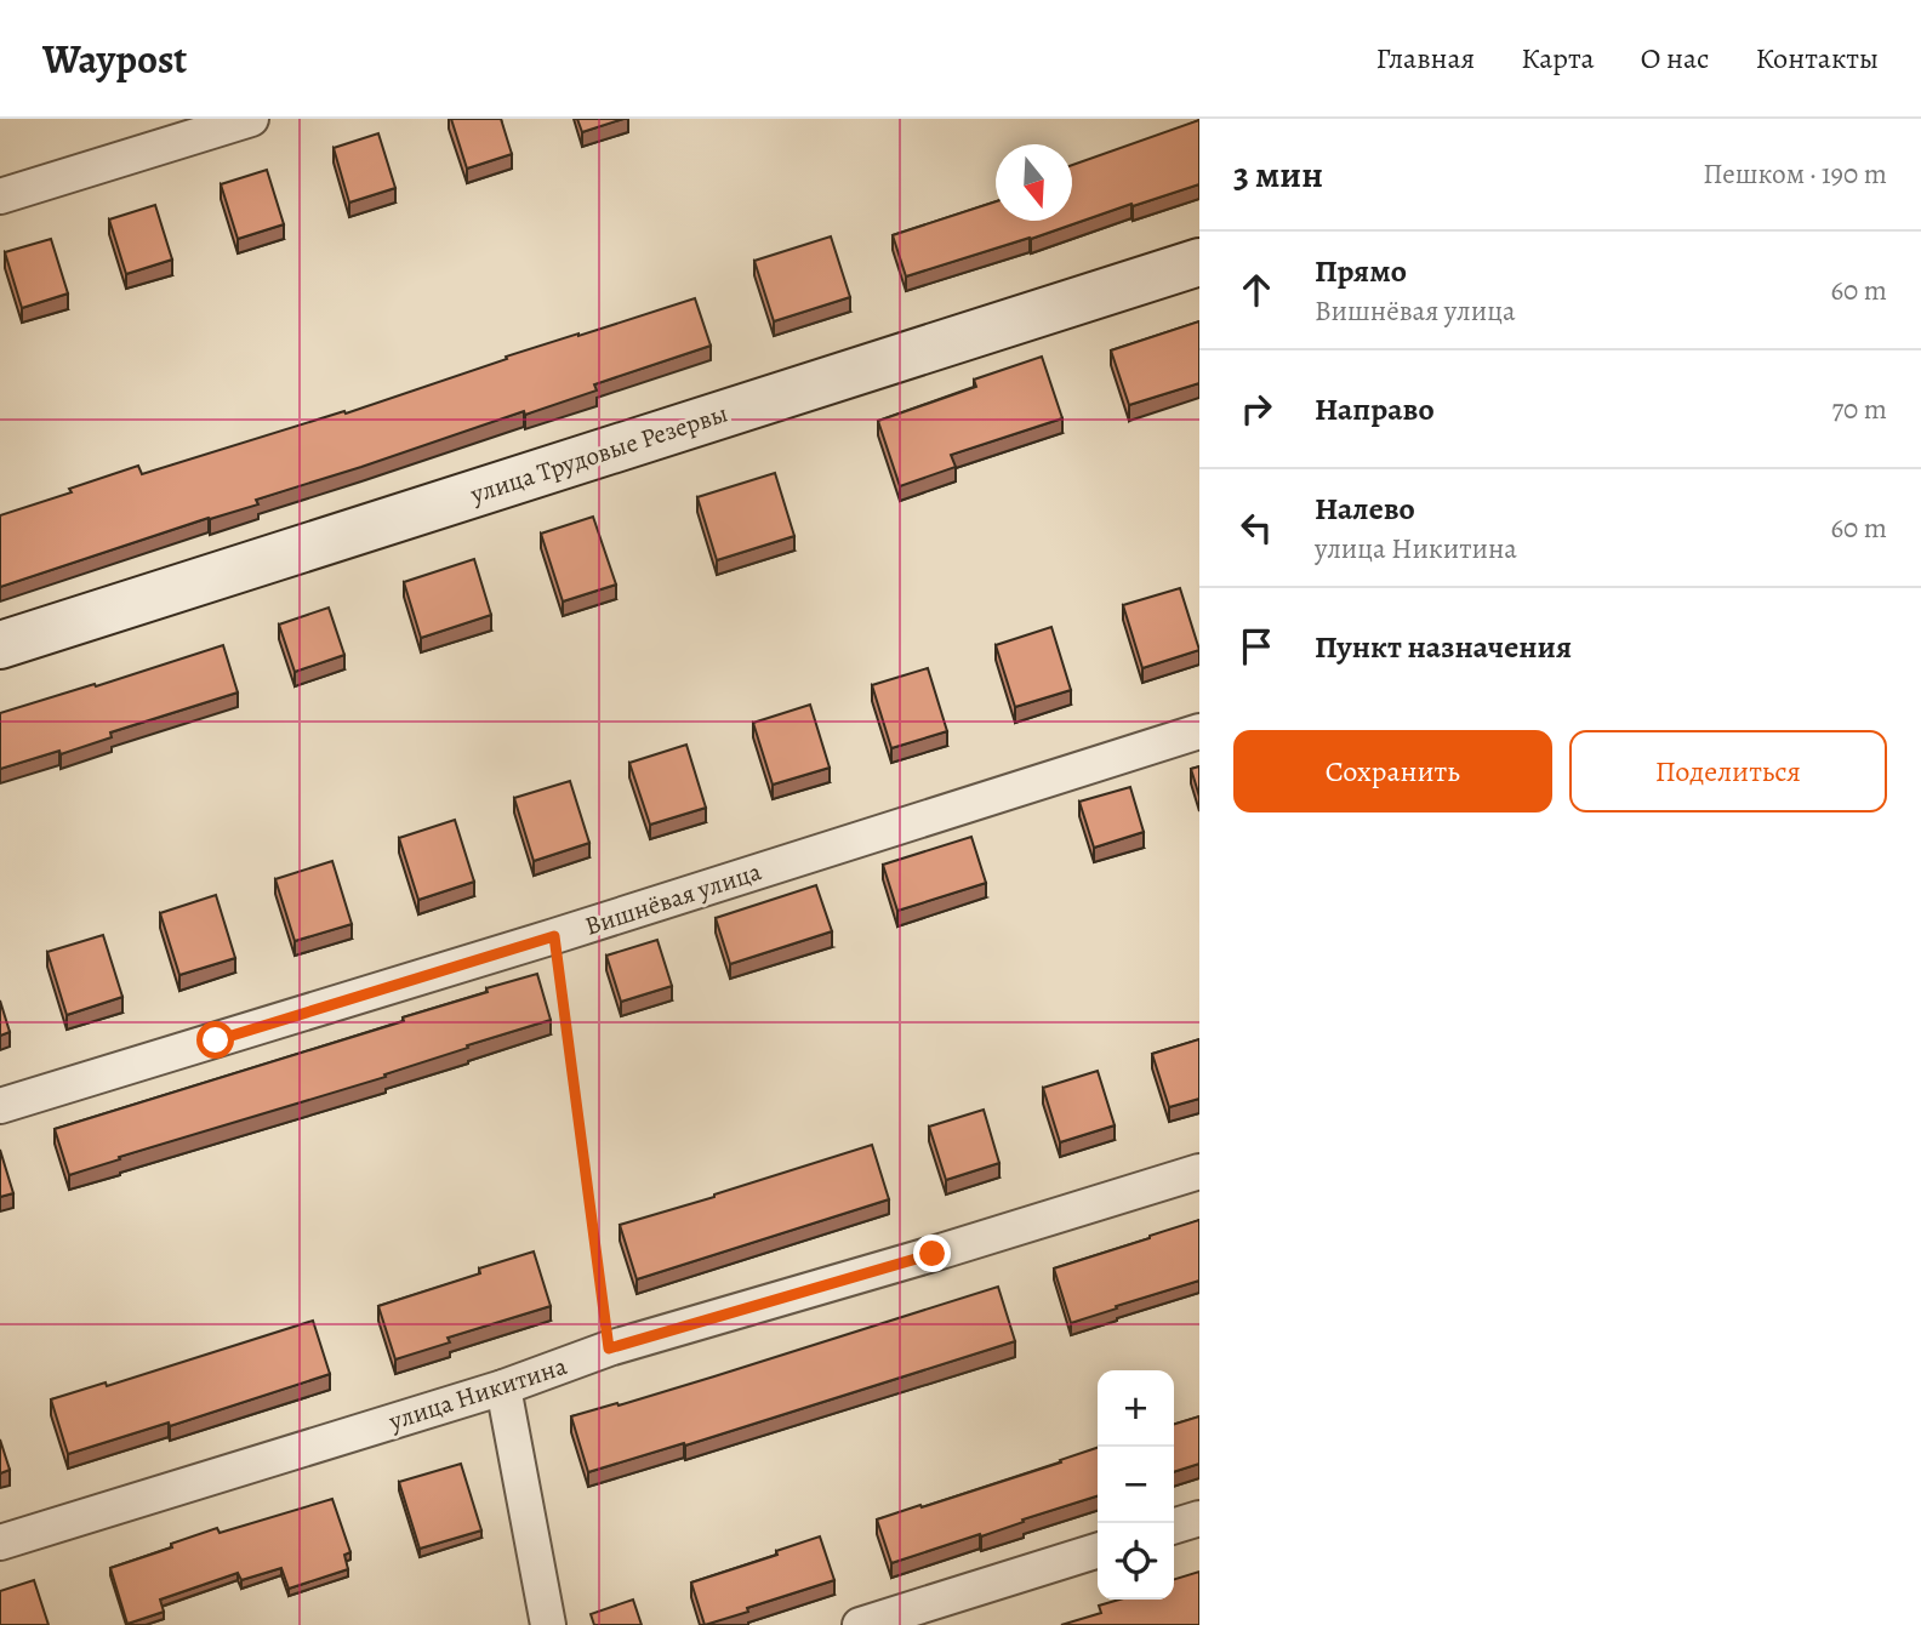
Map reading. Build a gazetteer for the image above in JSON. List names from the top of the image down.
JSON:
{
  "streets": {
    "main road": ["улица Трудовые Резервы"],
    "street": ["Вишнёвая улица", "улица Никитина"]
  },
  "north": "bottom",
  "page": {
    "header": "Waypost",
    "nav": [
      "Главная",
      "Карта",
      "О нас",
      "Контакты"
    ],
    "heading": ["3 мин", "Пешком · 190 m"],
    "list": [
      ["Прямо", "Вишнёвая улица", "60 m"],
      ["Направо", "70 m"],
      ["Налево", "улица Никитина", "60 m"],
      "Пункт назначения"
    ],
    "buttons": ["Сохранить", "Поделиться"],
    "map_buttons": ["+", "−"]
  }
}
